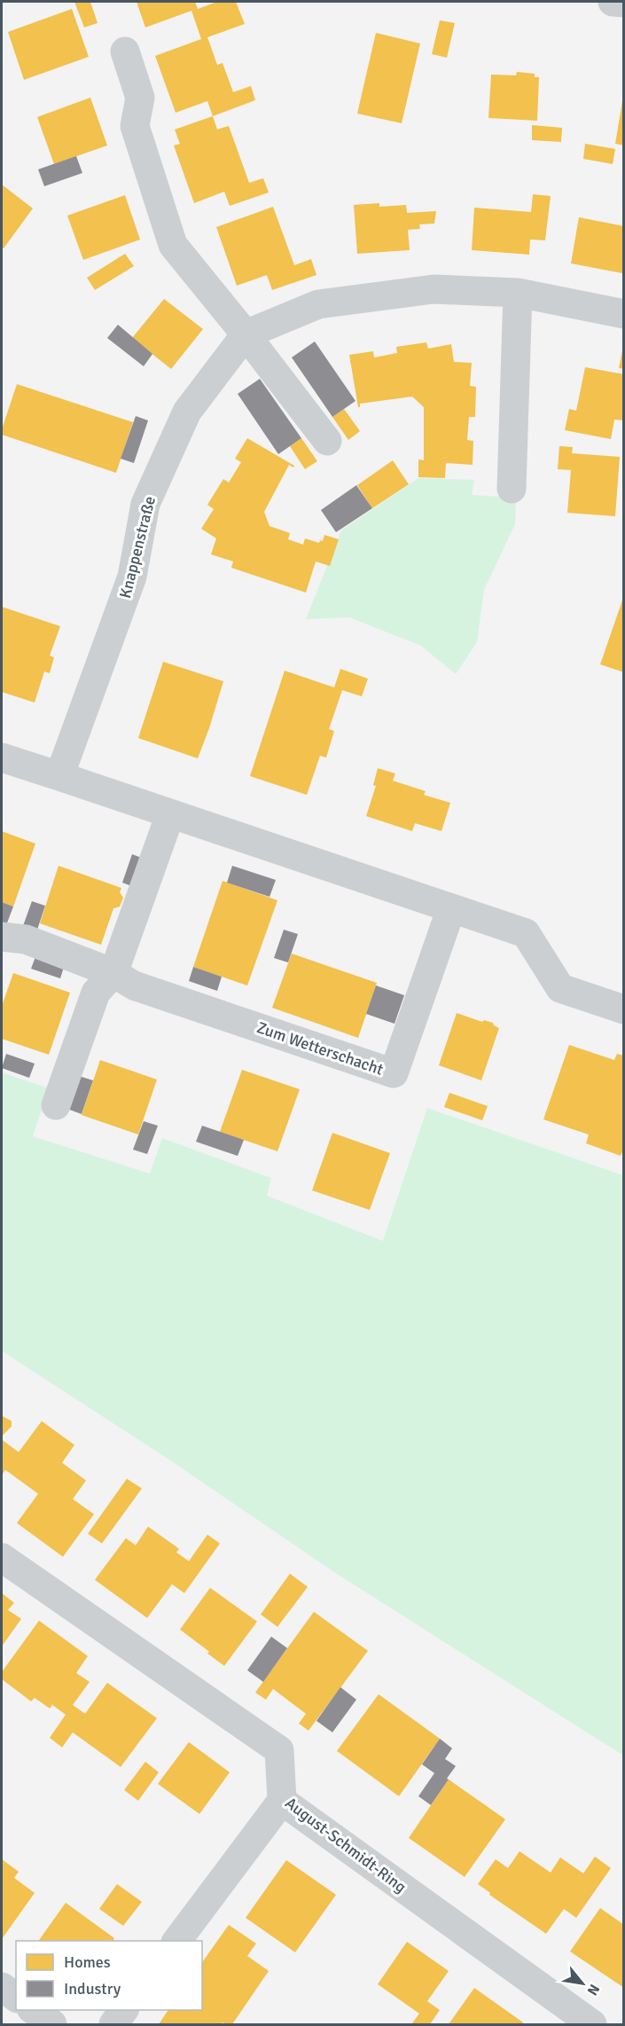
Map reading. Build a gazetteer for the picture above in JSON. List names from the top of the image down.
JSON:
{
  "streets": {
    "street": ["Knappenstraße", "Zum Wetterschacht", "August-Schmidt-Ring"]
  },
  "legend": ["Homes", "Industry"],
  "north": "bottom right"
}
